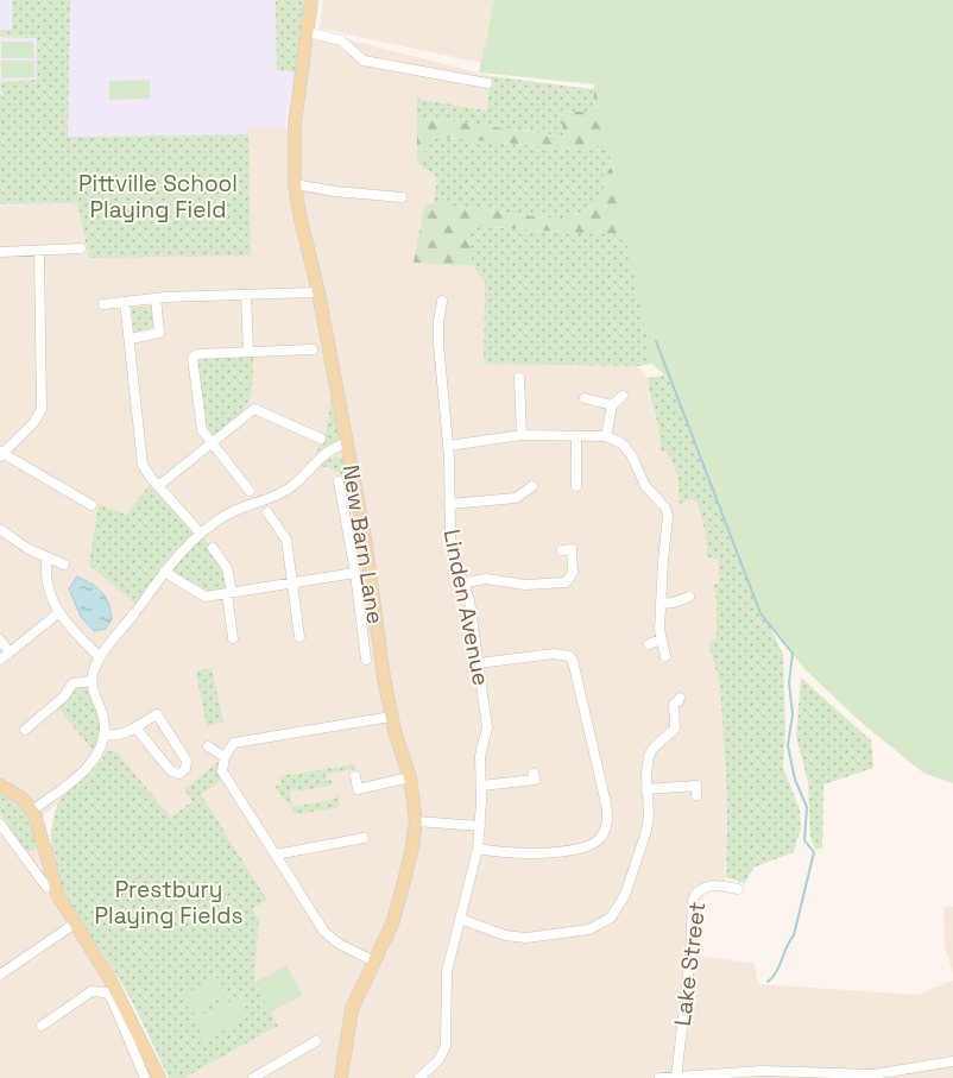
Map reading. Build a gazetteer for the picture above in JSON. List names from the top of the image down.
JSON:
{
  "streets": {
    "main road": ["New Barn Lane"],
    "street": ["Linden Avenue", "Lake Street"]
  },
  "parks": ["Pittville School Playing Field", "Prestbury Playing Fields"]
}
